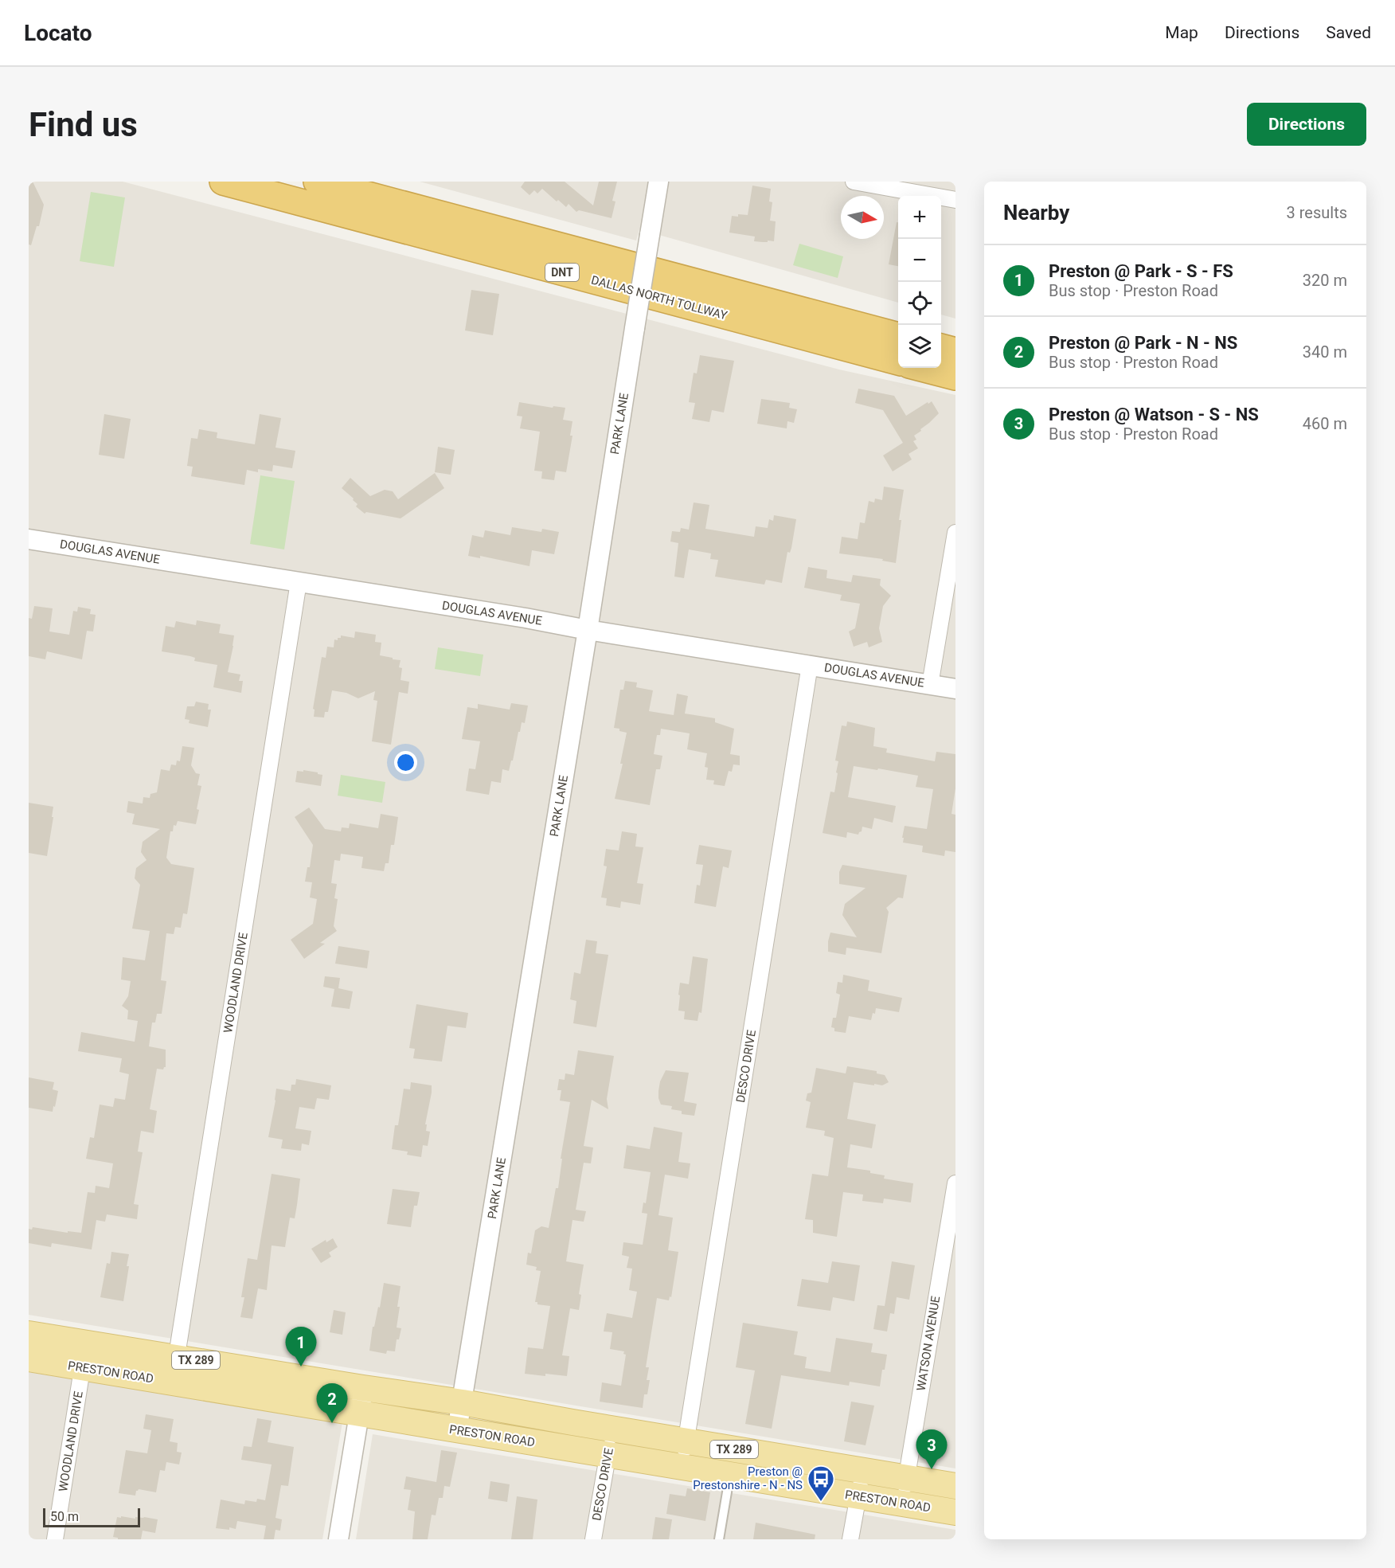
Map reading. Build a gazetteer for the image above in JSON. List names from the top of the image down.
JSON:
{
  "streets": {
    "highway": ["DNT", "DALLAS NORTH TOLLWAY"],
    "main road": ["TX 289", "PRESTON ROAD"],
    "street": [
      "PARK LANE",
      "DOUGLAS AVENUE",
      "WOODLAND DRIVE",
      "DESCO DRIVE",
      "WATSON AVENUE"
    ]
  },
  "crossings": [
    ["PARK LANE", "DOUGLAS AVENUE"],
    ["PARK LANE", "PRESTON ROAD"],
    ["DOUGLAS AVENUE", "WOODLAND DRIVE"],
    ["DOUGLAS AVENUE", "DESCO DRIVE"],
    ["WOODLAND DRIVE", "PRESTON ROAD"],
    ["DESCO DRIVE", "PRESTON ROAD"],
    ["WATSON AVENUE", "PRESTON ROAD"]
  ],
  "places": {
    "bus stop": ["Preston @ Prestonshire - N - NS"]
  },
  "scale_bar": "50 m",
  "north": "right",
  "page": {
    "header": "Locato",
    "nav": ["Map", "Directions", "Saved"],
    "buttons": "Directions",
    "title": "Find us",
    "heading": ["Nearby", "3 results"],
    "map_buttons": ["+", "−"],
    "list": [
      {
        "mark": "1",
        "name": "Preston @ Park - S - FS",
        "note": "Bus stop · Preston Road",
        "value": "320 m"
      },
      {
        "mark": "2",
        "name": "Preston @ Park - N - NS",
        "note": "Bus stop · Preston Road",
        "value": "340 m"
      },
      {
        "mark": "3",
        "name": "Preston @ Watson - S - NS",
        "note": "Bus stop · Preston Road",
        "value": "460 m"
      }
    ],
    "pins": ["1", "2", "3"],
    "scale": "50 m"
  }
}
